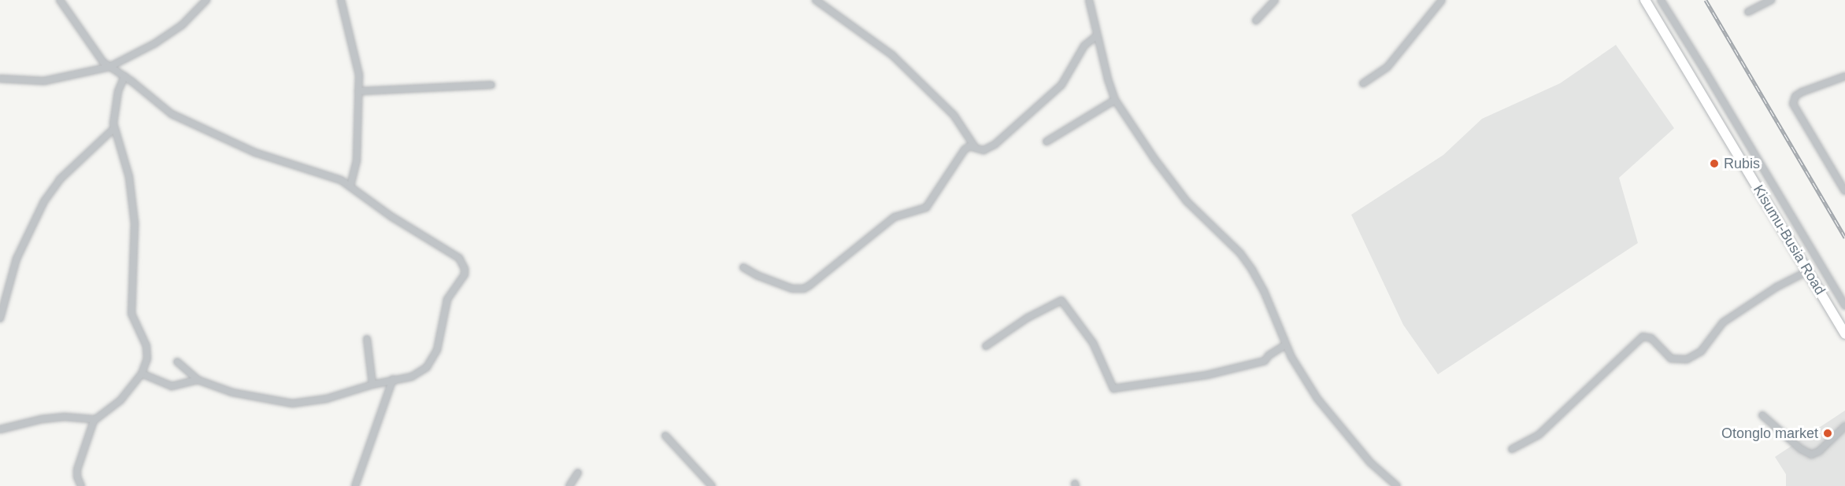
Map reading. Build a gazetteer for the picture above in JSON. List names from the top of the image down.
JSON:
{
  "streets": {
    "highway": ["Kisumu-Busia Road"]
  },
  "places": ["Rubis", "Otonglo market"]
}
